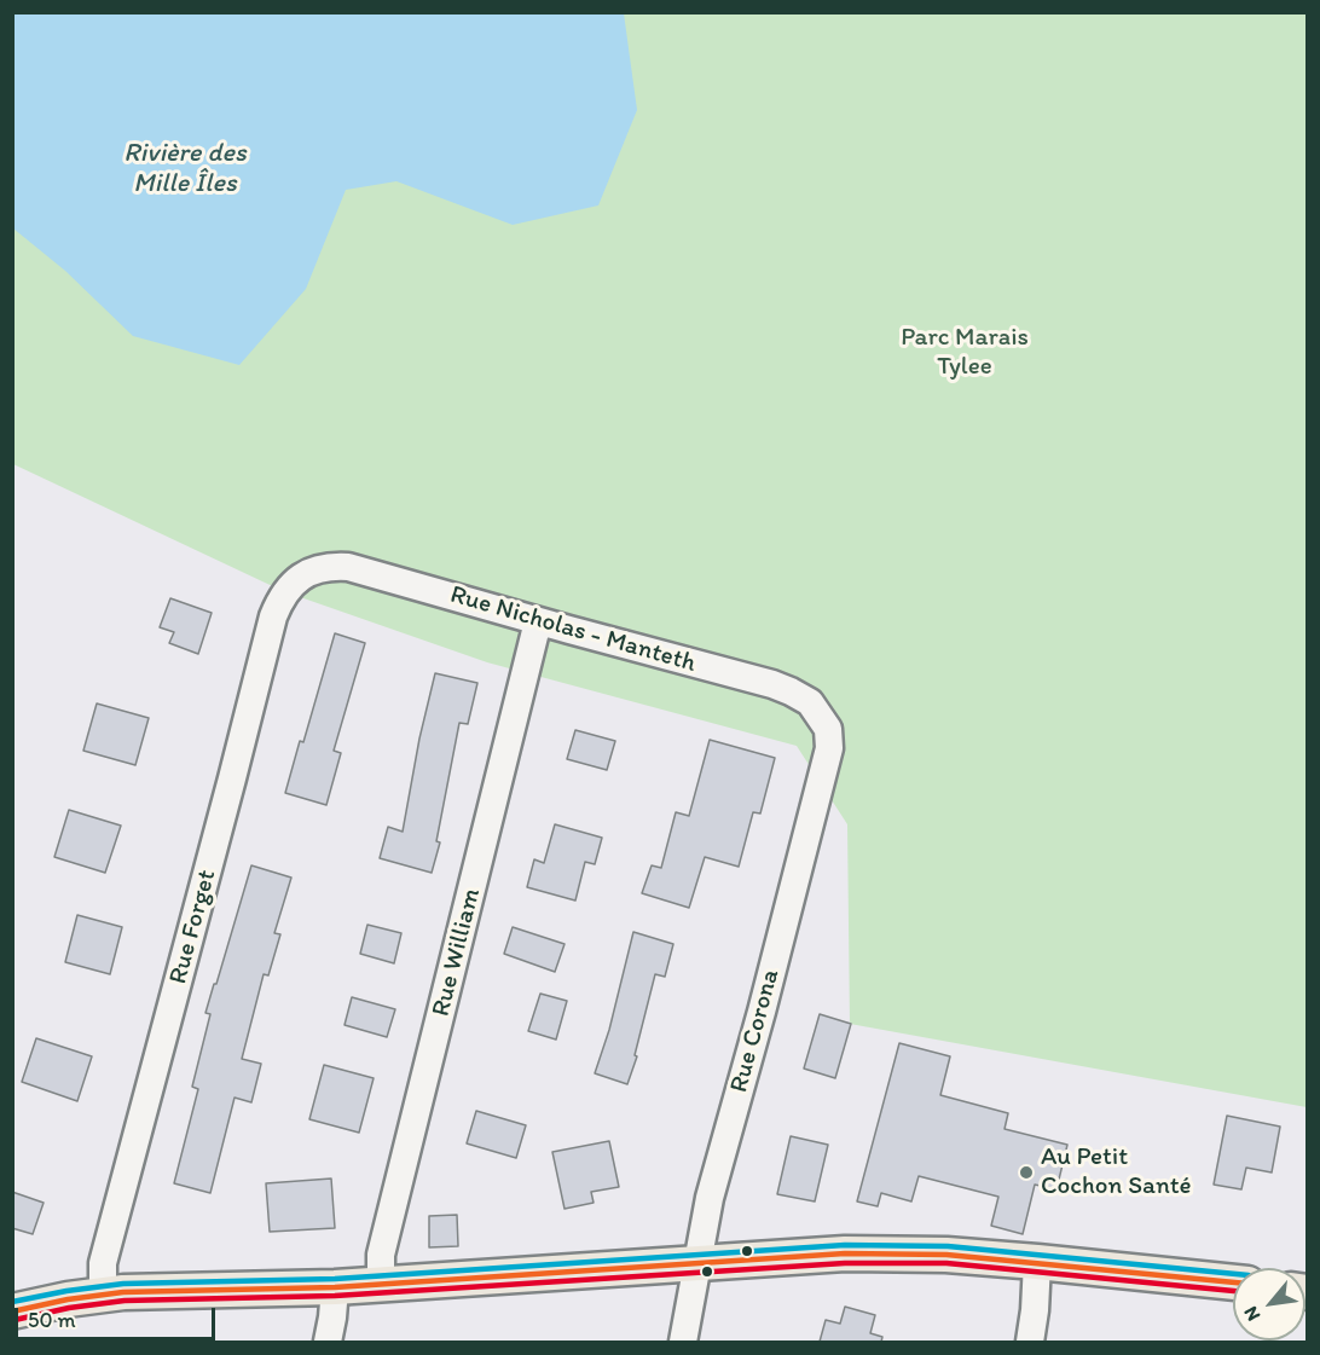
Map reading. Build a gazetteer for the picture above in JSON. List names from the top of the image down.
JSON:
{
  "streets": {
    "street": [
      "Rue Nicholas - Manteth",
      "Rue Forget",
      "Rue William",
      "Rue Corona"
    ]
  },
  "crossings": [
    ["Rue Nicholas - Manteth", "Rue Forget"],
    ["Rue Nicholas - Manteth", "Rue William"],
    ["Rue Nicholas - Manteth", "Rue Corona"]
  ],
  "water": ["Rivière des Mille Îles"],
  "parks": ["Parc Marais Tylee"],
  "places": ["Au Petit Cochon Santé"],
  "scale_bar": "50 m",
  "north": "bottom left"
}
